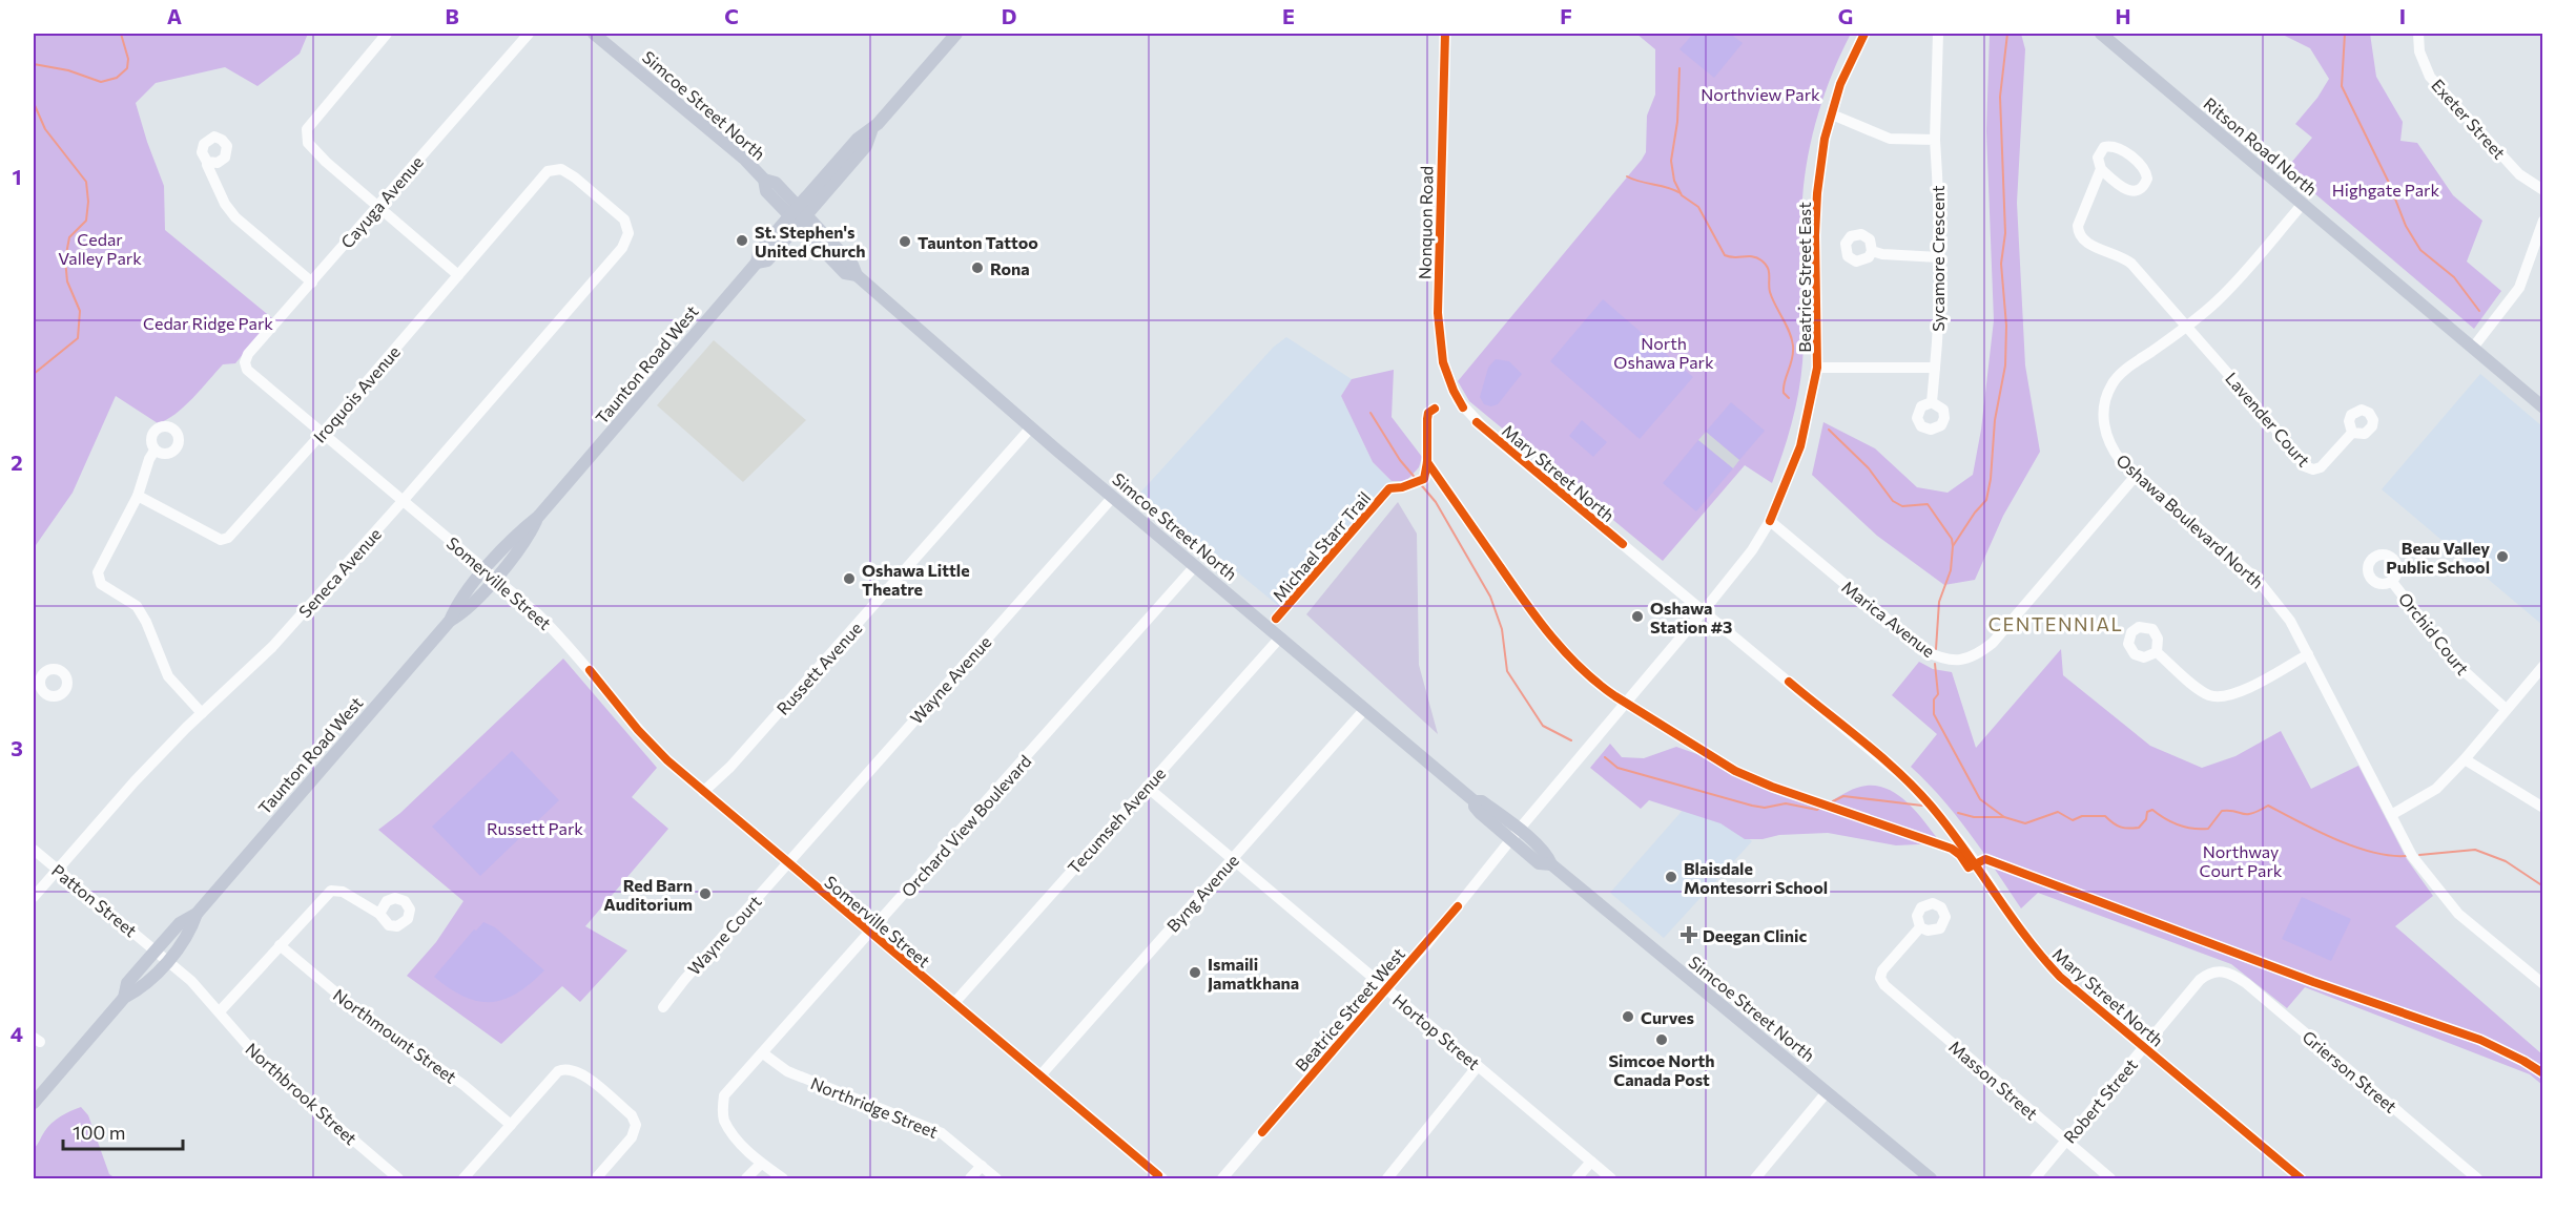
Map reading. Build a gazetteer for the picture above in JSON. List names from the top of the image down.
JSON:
{
  "streets": {
    "main road": ["Simcoe Street North", "Ritson Road North", "Taunton Road West"],
    "street": [
      "Exeter Street",
      "Cayuga Avenue",
      "Nonquon Road",
      "Sycamore Crescent",
      "Beatrice Street East",
      "Iroquois Avenue",
      "Lavender Court",
      "Mary Street North",
      "Oshawa Boulevard North",
      "Seneca Avenue",
      "Somerville Street",
      "Marica Avenue",
      "Orchid Court",
      "Russett Avenue",
      "Wayne Avenue",
      "Tecumseh Avenue",
      "Orchard View Boulevard",
      "Byng Avenue",
      "Patton Street",
      "Wayne Court",
      "Beatrice Street West",
      "Hortop Street",
      "Northmount Street",
      "Grierson Street",
      "Masson Street",
      "Northbrook Street",
      "Robert Street",
      "Northridge Street"
    ],
    "cycle path": ["Michael Starr Trail"]
  },
  "crossings": [
    ["Simcoe Street North", "Beatrice Street East"],
    ["Simcoe Street North", "Taunton Road West"],
    ["Simcoe Street North", "Russett Avenue"],
    ["Simcoe Street North", "Wayne Avenue"],
    ["Simcoe Street North", "Tecumseh Avenue"],
    ["Simcoe Street North", "Orchard View Boulevard"],
    ["Simcoe Street North", "Byng Avenue"],
    ["Simcoe Street North", "Beatrice Street West"],
    ["Ritson Road North", "Oshawa Boulevard North"],
    ["Cayuga Avenue", "Somerville Street"],
    ["Nonquon Road", "Mary Street North"],
    ["Beatrice Street East", "Mary Street North"],
    ["Beatrice Street East", "Marica Avenue"],
    ["Beatrice Street East", "Beatrice Street West"],
    ["Taunton Road West", "Somerville Street"],
    ["Taunton Road West", "Patton Street"],
    ["Taunton Road West", "Northbrook Street"],
    ["Iroquois Avenue", "Seneca Avenue"],
    ["Iroquois Avenue", "Somerville Street"],
    ["Lavender Court", "Oshawa Boulevard North"],
    ["Mary Street North", "Robert Street"],
    ["Oshawa Boulevard North", "Marica Avenue"],
    ["Seneca Avenue", "Somerville Street"],
    ["Seneca Avenue", "Patton Street"],
    ["Somerville Street", "Russett Avenue"],
    ["Somerville Street", "Wayne Avenue"],
    ["Somerville Street", "Tecumseh Avenue"],
    ["Somerville Street", "Orchard View Boulevard"],
    ["Somerville Street", "Byng Avenue"],
    ["Somerville Street", "Wayne Court"],
    ["Wayne Avenue", "Wayne Court"],
    ["Tecumseh Avenue", "Hortop Street"],
    ["Orchard View Boulevard", "Northridge Street"],
    ["Byng Avenue", "Hortop Street"],
    ["Patton Street", "Northbrook Street"],
    ["Beatrice Street West", "Hortop Street"],
    ["Grierson Street", "Robert Street"],
    ["Masson Street", "Robert Street"]
  ],
  "districts": ["CENTENNIAL"],
  "parks": [
    "Northview Park",
    "Highgate Park",
    "Cedar Valley Park",
    "Cedar Ridge Park",
    "North Oshawa Park",
    "Russett Park",
    "Northway Court Park"
  ],
  "places": {
    "other": [
      "St. Stephen's United Church",
      "Taunton Tattoo",
      "Rona",
      "Beau Valley Public School",
      "Oshawa Little Theatre",
      "Oshawa Station #3",
      "Blaisdale Montesorri School",
      "Red Barn Auditorium",
      "Ismaili Jamatkhana",
      "Curves",
      "Simcoe North Canada Post"
    ],
    "health": ["Deegan Clinic"]
  },
  "scale_bar": "100 m",
  "grid": {
    "columns": [
      "A",
      "B",
      "C",
      "D",
      "E",
      "F",
      "G",
      "H",
      "I"
    ],
    "rows": [
      "1",
      "2",
      "3",
      "4"
    ]
  }
}
